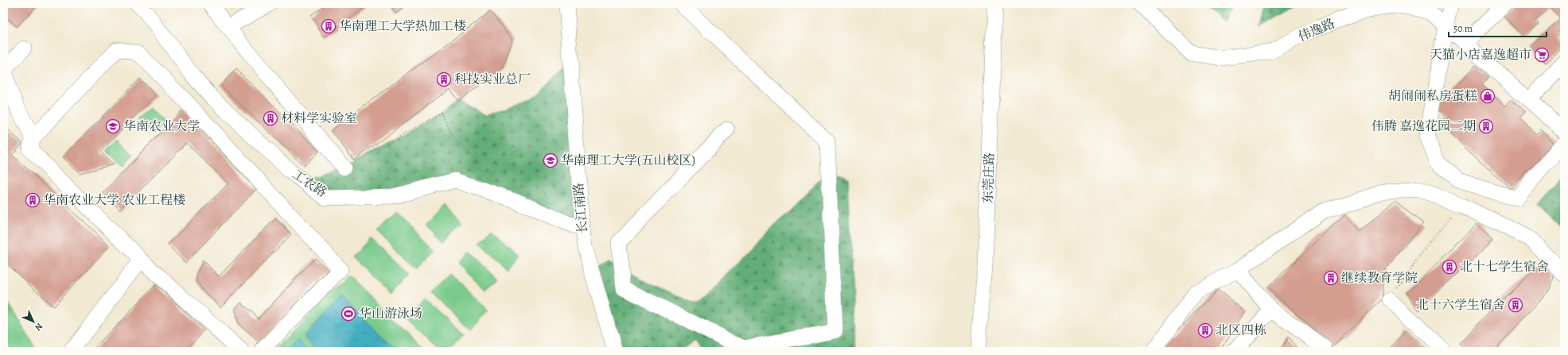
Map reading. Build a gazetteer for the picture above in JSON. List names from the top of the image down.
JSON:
{
  "streets": {
    "street": [
      "伟逸路",
      "东莞庄路",
      "工农路",
      "长江南路"
    ]
  },
  "crossings": [
    ["工农路", "长江南路"]
  ],
  "places": {
    "building": [
      "华南理工大学热加工楼",
      "科技实业总厂",
      "材料学实验室",
      "伟腾 嘉逸花园二期",
      "华南农业大学 农业工程楼",
      "北十七学生宿舍",
      "继续教育学院",
      "北十六学生宿舍",
      "北区四栋"
    ],
    "supermarket": ["天猫小店嘉逸超市"],
    "shop": ["胡闹闹私房蛋糕"],
    "school or university": ["华南农业大学", "华南理工大学(五山校区)"],
    "sports": ["华山游泳场"]
  },
  "scale_bar": "50 m",
  "north": "bottom right"
}
